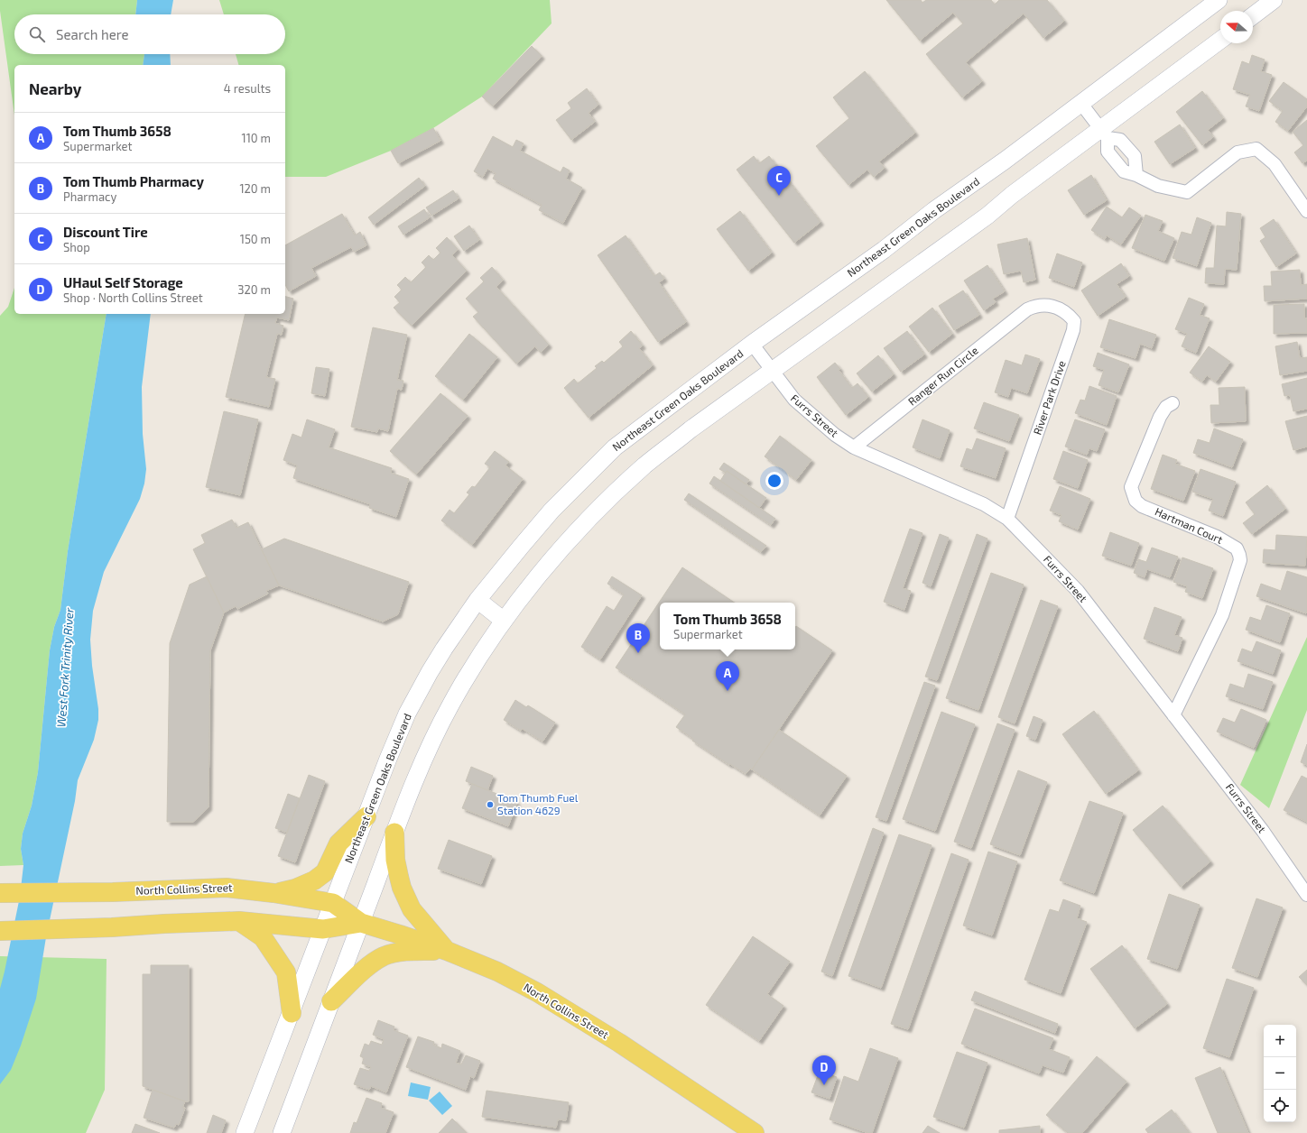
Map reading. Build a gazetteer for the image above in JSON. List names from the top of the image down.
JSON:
{
  "streets": {
    "main road": ["Northeast Green Oaks Boulevard", "North Collins Street"],
    "street": [
      "Ranger Run Circle",
      "River Park Drive",
      "Furrs Street",
      "Hartman Court"
    ]
  },
  "crossings": [
    ["Northeast Green Oaks Boulevard", "Furrs Street"],
    ["Northeast Green Oaks Boulevard", "North Collins Street"],
    ["Ranger Run Circle", "River Park Drive"],
    ["Ranger Run Circle", "Furrs Street"],
    ["River Park Drive", "Furrs Street"],
    ["Furrs Street", "Hartman Court"]
  ],
  "water": ["West Fork Trinity River"],
  "places": ["Tom Thumb Fuel Station 4629"],
  "north": "left",
  "page": {
    "search": "Search here",
    "heading": ["Nearby", "4 results"],
    "list": [
      {
        "mark": "A",
        "name": "Tom Thumb 3658",
        "note": "Supermarket",
        "value": "110 m"
      },
      {
        "mark": "B",
        "name": "Tom Thumb Pharmacy",
        "note": "Pharmacy",
        "value": "120 m"
      },
      {
        "mark": "C",
        "name": "Discount Tire",
        "note": "Shop",
        "value": "150 m"
      },
      {
        "mark": "D",
        "name": "UHaul Self Storage",
        "note": "Shop · North Collins Street",
        "value": "320 m"
      }
    ],
    "pins": [
      "C",
      "B",
      "A",
      "D"
    ],
    "popup": ["Tom Thumb 3658", "Supermarket"],
    "map_buttons": ["+", "−"]
  }
}
